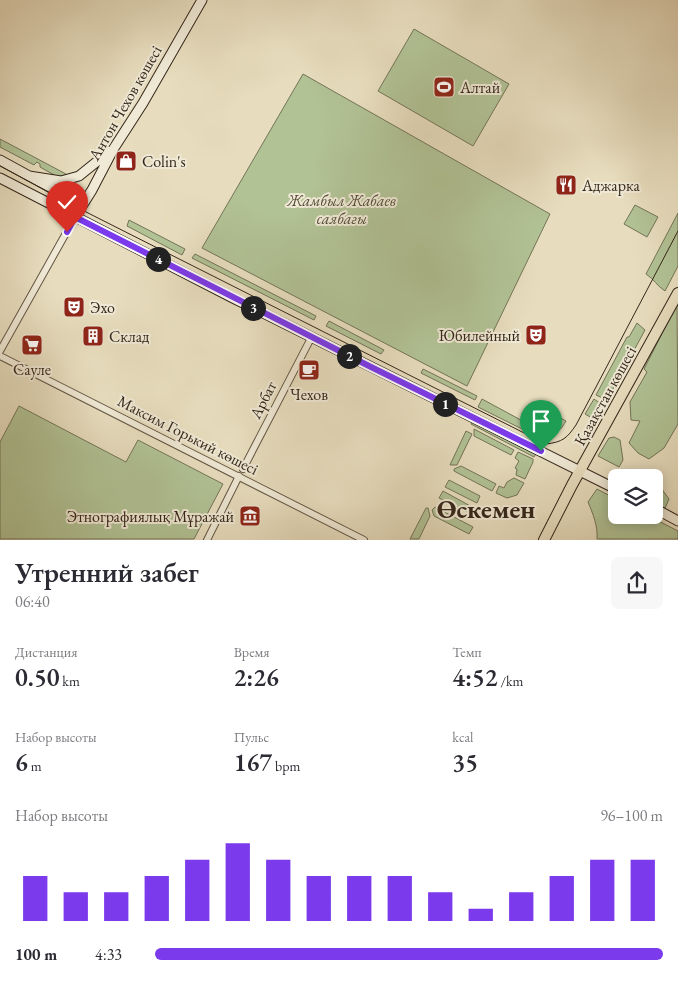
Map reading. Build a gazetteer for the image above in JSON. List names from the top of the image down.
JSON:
{
  "streets": {
    "main road": ["Антон Чехов көшесі", "Қазақстан көшесі"],
    "street": ["Арбат", "Максим Горький көшесі"]
  },
  "crossings": [
    ["Арбат", "Максим Горький көшесі"]
  ],
  "districts": ["Өскемен"],
  "parks": ["Жамбыл Жабаев саябағы"],
  "places": {
    "sports": ["Алтай"],
    "shop": ["Colin's"],
    "restaurant": ["Аджарка"],
    "theatre": ["Эхо", "Юбилейный"],
    "building": ["Склад"],
    "supermarket": ["Сауле"],
    "cafe": ["Чехов"],
    "museum": ["Этнографиялық Мұражай"]
  },
  "page": {
    "pins": [
      "4",
      "3",
      "2",
      "1"
    ],
    "heading": ["Утренний забег", "06:40"],
    "stats": [
      ["Дистанция", "0.50 km"],
      ["Время", "2:26"],
      ["Темп", "4:52 /km"],
      ["Набор высоты", "6 m"],
      ["Пульс", "167 bpm"],
      ["kcal", "35"]
    ],
    "chart": ["Набор высоты", "96–100 m"],
    "list": [
      {
        "name": "100 m",
        "note": "4:33"
      }
    ]
  }
}
